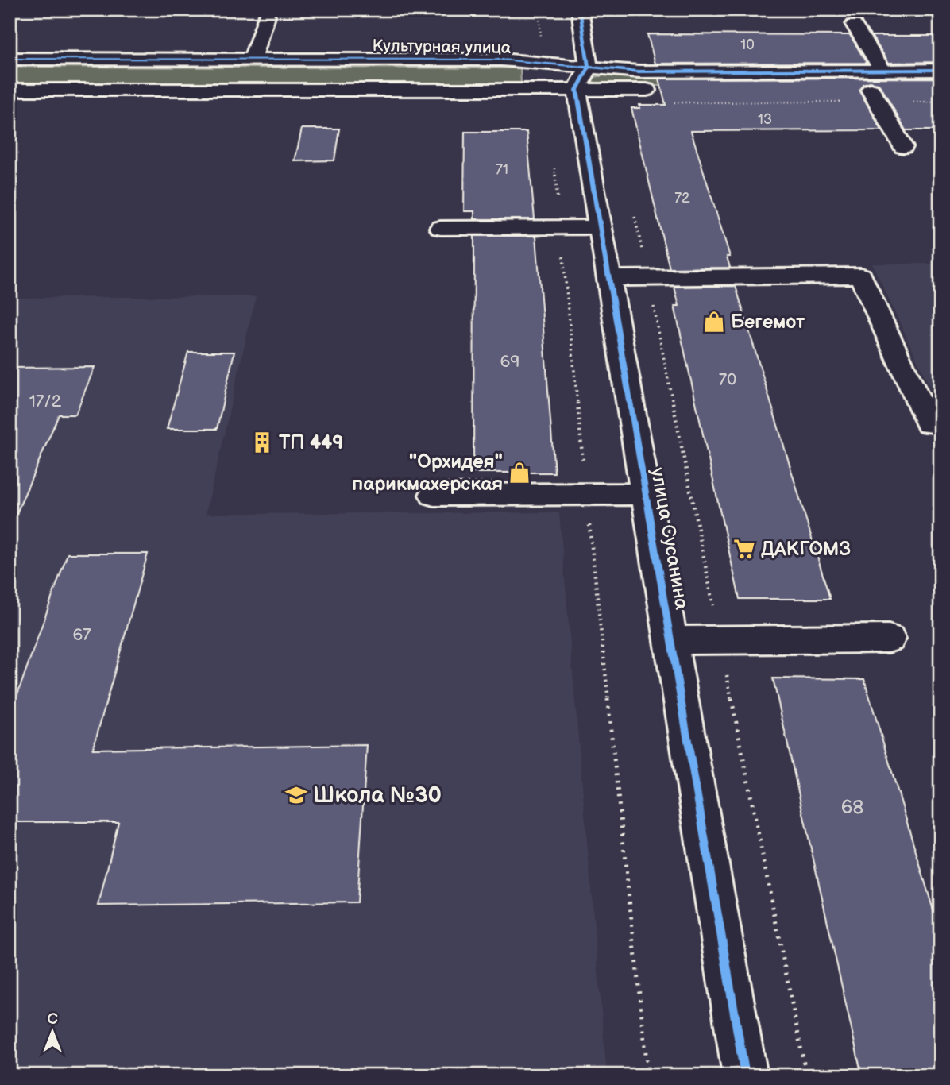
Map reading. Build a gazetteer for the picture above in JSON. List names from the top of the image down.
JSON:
{
  "streets": {
    "street": ["Культурная улица", "улица Сусанина"]
  },
  "crossings": [
    ["Культурная улица", "улица Сусанина"]
  ],
  "places": {
    "shop": ["Бегемот", "\"Орхидея\" парикмахерская"],
    "building": ["ТП 449"],
    "supermarket": ["ДАКГОМЗ"],
    "school or university": ["Школа №30"]
  },
  "house_numbers": [
    "10",
    "13",
    "71",
    "72",
    "69",
    "70",
    "17/2",
    "67",
    "68"
  ],
  "north": "top"
}
